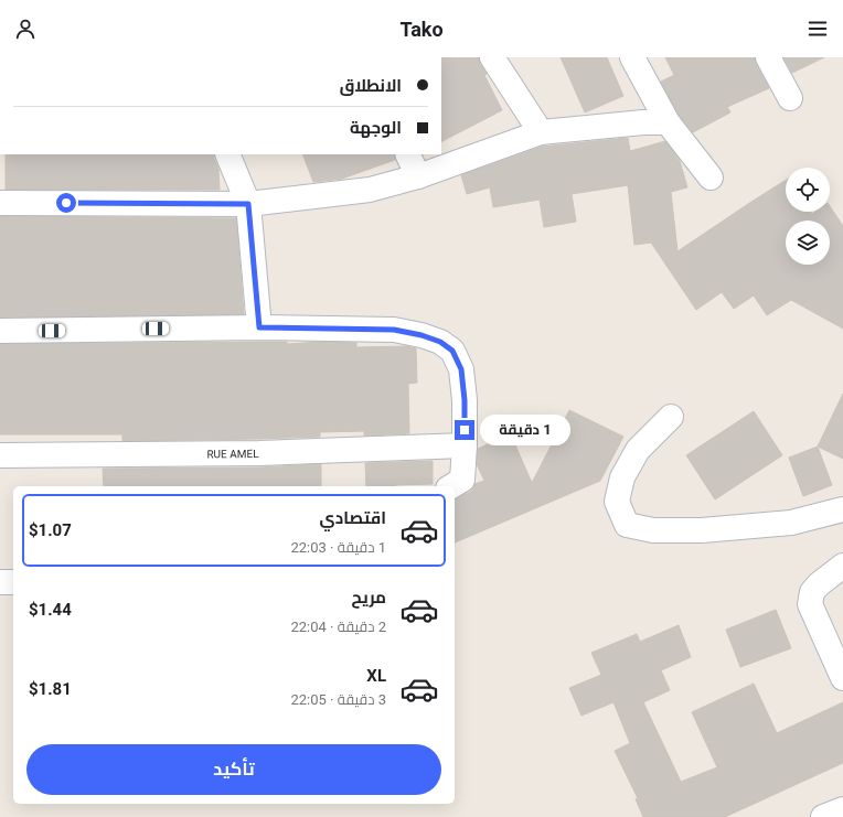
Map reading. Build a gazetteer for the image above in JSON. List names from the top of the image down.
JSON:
{
  "streets": {
    "street": ["RUE AMEL"]
  },
  "page": {
    "header": "Tako",
    "banner": ["الانطلاق", "الوجهة"],
    "bubble": "1 دقيقة",
    "list": [
      {
        "name": "اقتصادي",
        "note": "1 دقيقة · 22:03",
        "value": "$1.07"
      },
      {
        "name": "مريح",
        "note": "2 دقيقة · 22:04",
        "value": "$1.44"
      },
      {
        "name": "XL",
        "note": "3 دقيقة · 22:05",
        "value": "$1.81"
      }
    ],
    "buttons": "تأكيد"
  }
}
